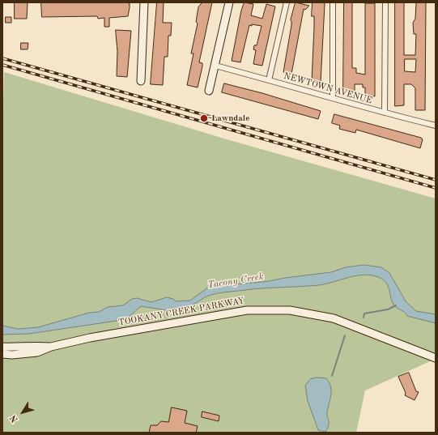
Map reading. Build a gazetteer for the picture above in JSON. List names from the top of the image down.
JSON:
{
  "streets": {
    "main road": ["TOOKANY CREEK PARKWAY"],
    "street": ["NEWTOWN AVENUE"]
  },
  "water": ["Tacony Creek"],
  "places": ["Lawndale"],
  "north": "bottom left"
}
